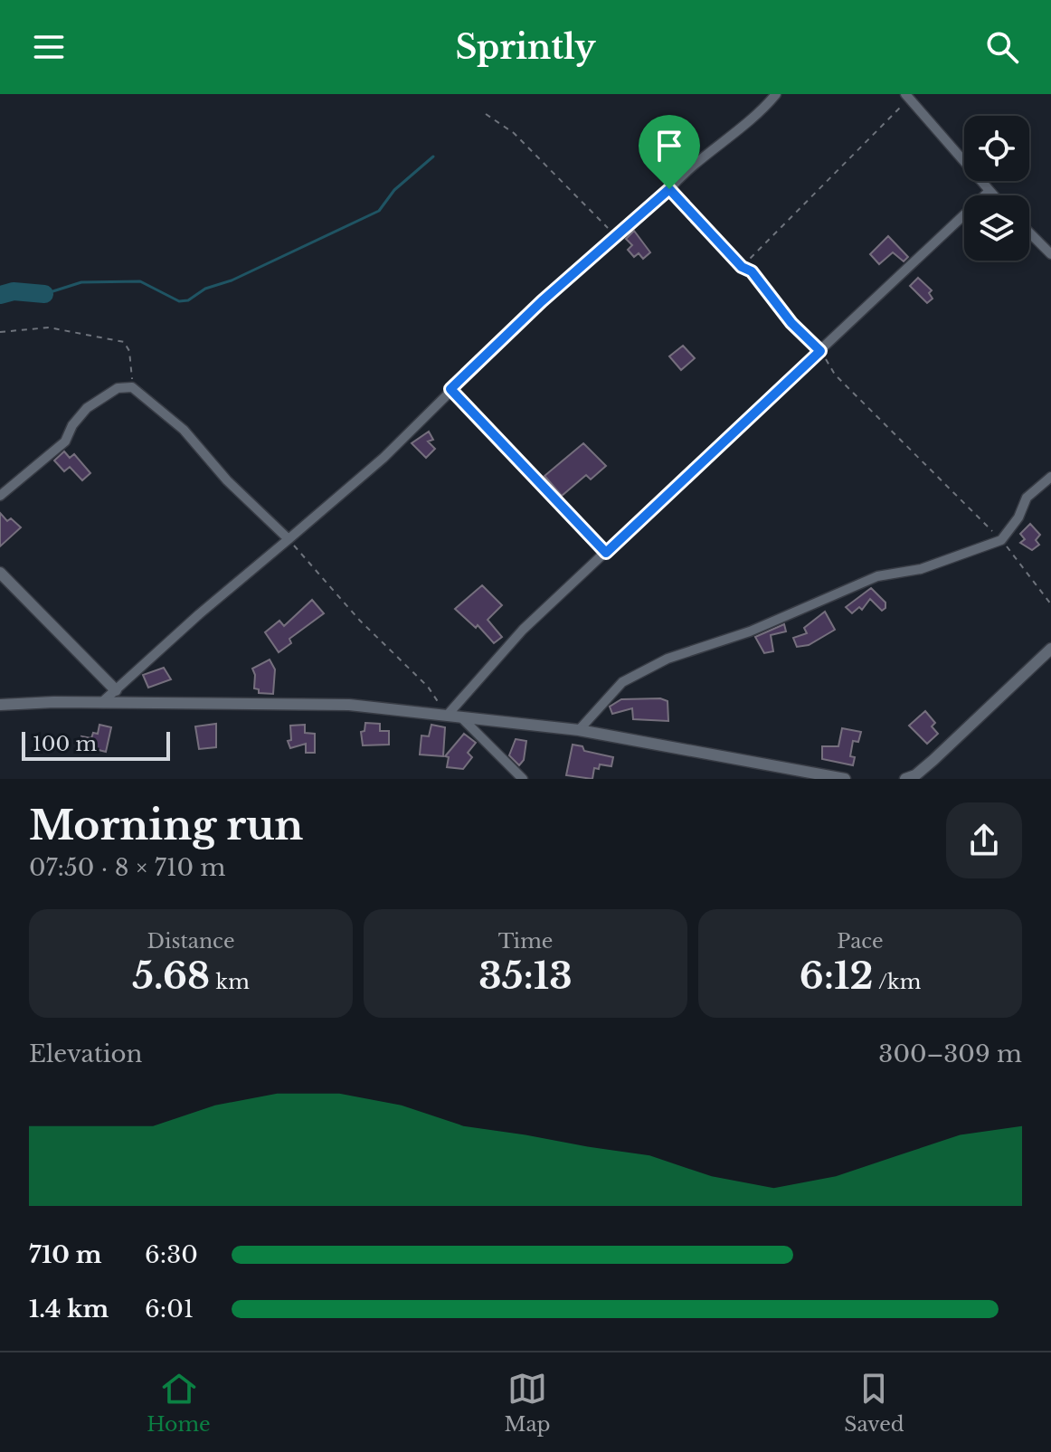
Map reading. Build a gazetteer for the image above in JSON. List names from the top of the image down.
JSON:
{
  "scale_bar": "100 m",
  "page": {
    "header": "Sprintly",
    "scale": "100 m",
    "heading": ["Morning run", "07:50 · 8 × 710 m"],
    "stats": [
      ["Distance", "5.68 km"],
      ["Time", "35:13"],
      ["Pace", "6:12 /km"]
    ],
    "chart": ["Elevation", "300–309 m"],
    "list": [
      {
        "name": "710 m",
        "note": "6:30"
      },
      {
        "name": "1.4 km",
        "note": "6:01"
      }
    ],
    "tabs": ["Home", "Map", "Saved"]
  }
}
